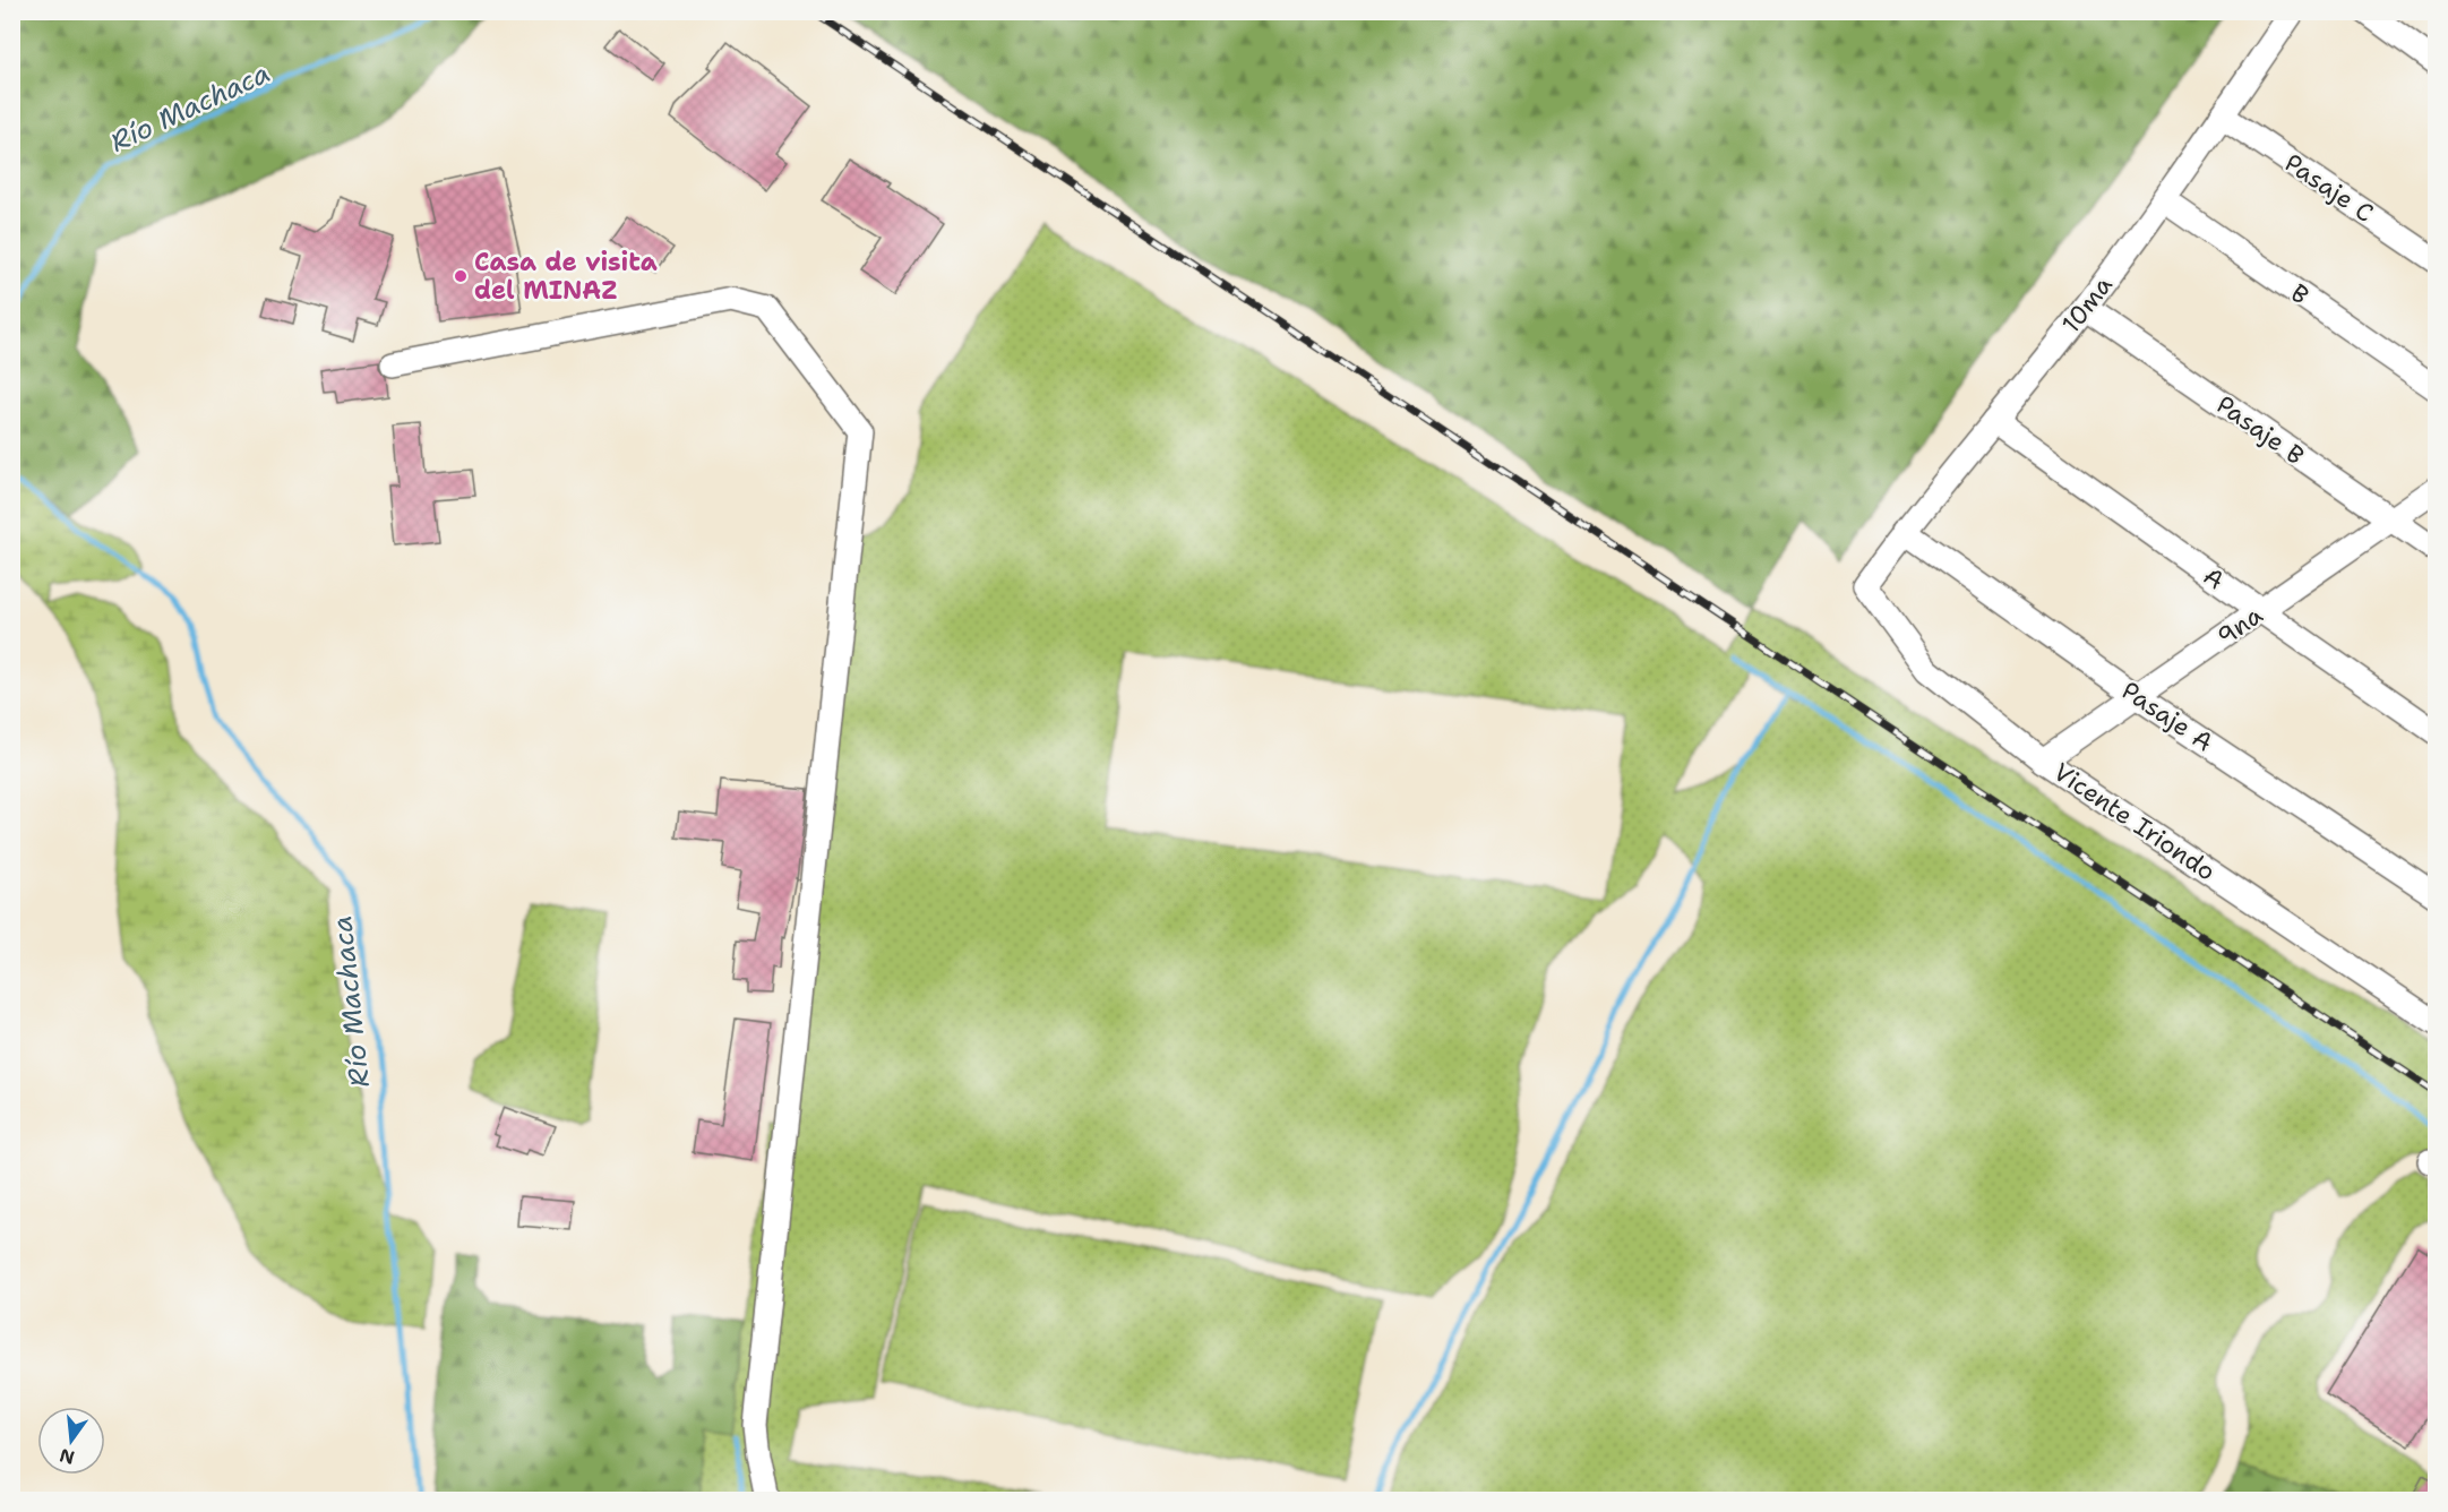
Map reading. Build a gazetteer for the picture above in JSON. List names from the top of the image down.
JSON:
{
  "streets": {
    "street": [
      "Pasaje C",
      "B",
      "10ma",
      "Pasaje B",
      "A",
      "9na",
      "Pasaje A",
      "Vicente Iriondo"
    ]
  },
  "crossings": [
    ["Pasaje C", "10ma"],
    ["B", "10ma"],
    ["10ma", "Pasaje B"],
    ["10ma", "A"],
    ["10ma", "Pasaje A"],
    ["10ma", "Vicente Iriondo"],
    ["Pasaje B", "9na"],
    ["A", "9na"],
    ["9na", "Pasaje A"],
    ["9na", "Vicente Iriondo"]
  ],
  "water": ["Río Machaca"],
  "places": ["Casa de visita del MINAZ"],
  "north": "bottom"
}
